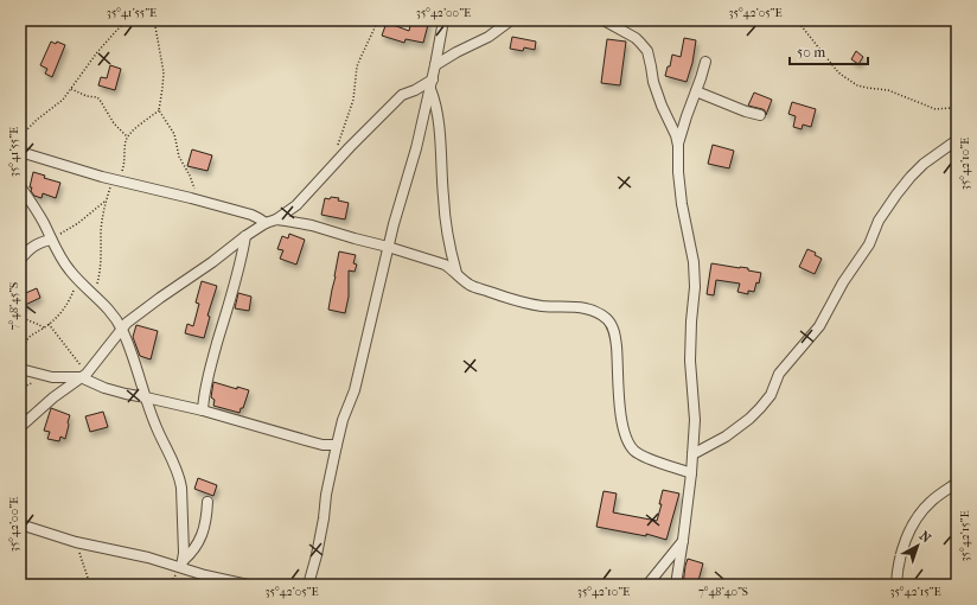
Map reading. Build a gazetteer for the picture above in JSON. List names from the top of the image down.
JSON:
{
  "scale_bar": "50 m",
  "north": "top right",
  "coordinates": [
    "35°41'55\"E",
    "35°42'00\"E",
    "35°42'05\"E",
    "35°42'10\"E",
    "7°48'45\"S",
    "35°42'15\"E",
    "7°48'40\"S"
  ]
}
